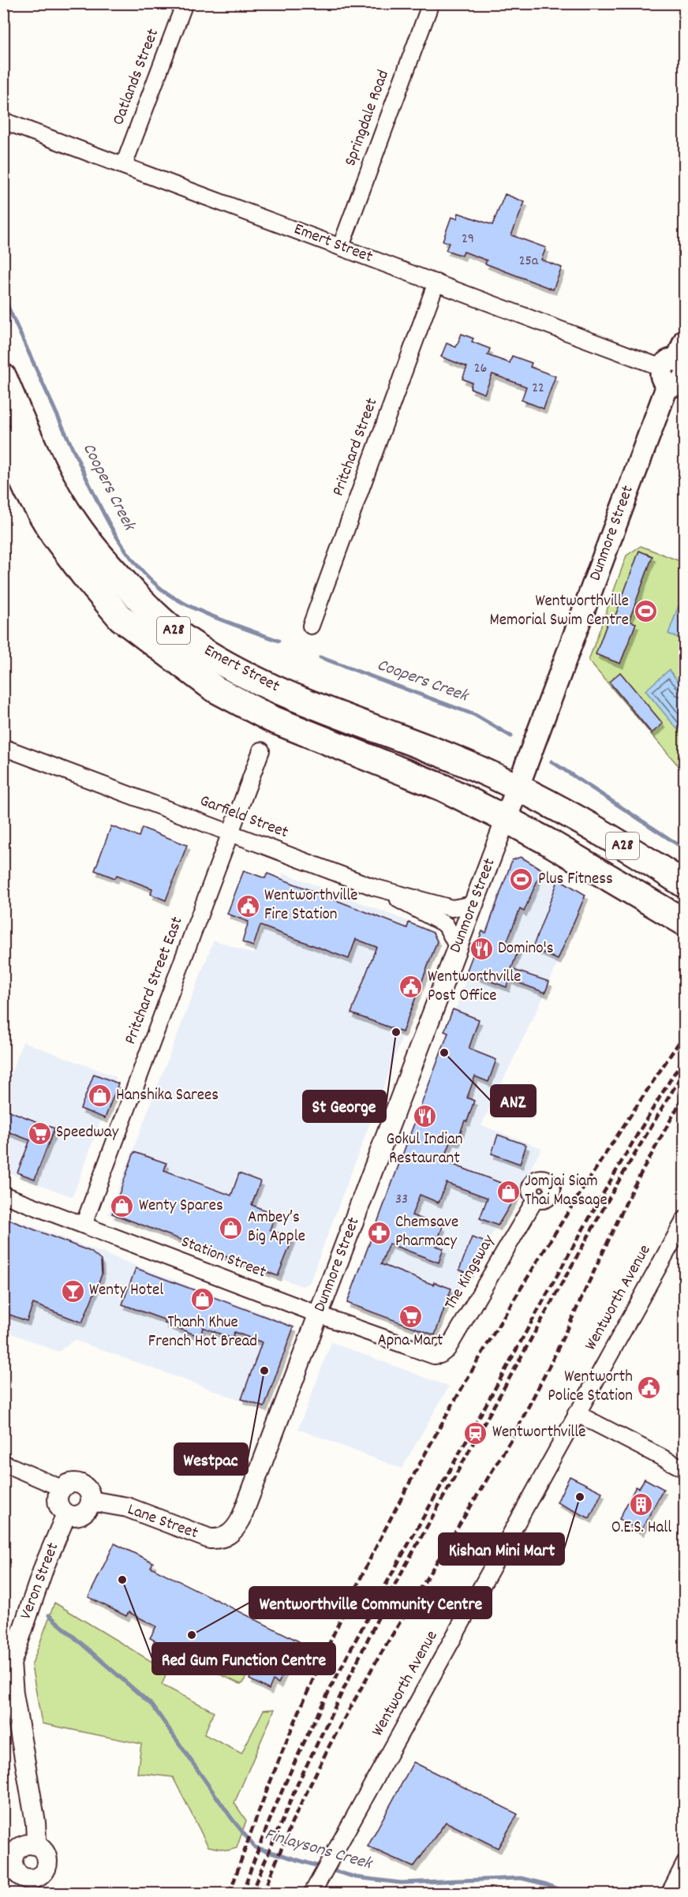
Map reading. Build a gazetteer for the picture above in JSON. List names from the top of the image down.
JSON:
{
  "streets": {
    "highway": ["Emert Street", "A28"],
    "main road": ["Dunmore Street"],
    "street": [
      "Oatlands Street",
      "Springdale Road",
      "Pritchard Street",
      "Garfield Street",
      "Pritchard Street East",
      "Station Street",
      "The Kingsway",
      "Wentworth Avenue",
      "Lane Street",
      "Veron Street"
    ]
  },
  "crossings": [
    ["Oatlands Street", "Emert Street"],
    ["Springdale Road", "Emert Street"],
    ["Emert Street", "Pritchard Street"],
    ["Emert Street", "Dunmore Street"],
    ["Emert Street", "A28"],
    ["Dunmore Street", "A28"],
    ["Dunmore Street", "Garfield Street"],
    ["Dunmore Street", "Station Street"],
    ["Dunmore Street", "Lane Street"],
    ["Garfield Street", "Pritchard Street East"],
    ["Pritchard Street East", "Station Street"],
    ["Station Street", "The Kingsway"],
    ["Lane Street", "Veron Street"]
  ],
  "water": ["Coopers Creek", "Finlaysons Creek"],
  "places": {
    "sports": ["Wentworthville Memorial Swim Centre", "Plus Fitness"],
    "public building": ["Wentworthville Fire Station", "Wentworthville Post Office", "Wentworth Police Station"],
    "restaurant": ["Domino's", "Gokul Indian Restaurant"],
    "other": [
      "St George",
      "ANZ",
      "Westpac",
      "Kishan Mini Mart",
      "Red Gum Function Centre",
      "Wentworthville Community Centre"
    ],
    "shop": [
      "Hanshika Sarees",
      "Jomjai Siam Thai Massage",
      "Wenty Spares",
      "Ambey’s Big Apple",
      "Thanh Khue French Hot Bread"
    ],
    "supermarket": ["Speedway", "Apna Mart"],
    "pharmacy": ["Chemsave Pharmacy"],
    "bar": ["Wenty Hotel"],
    "station": ["Wentworthville"],
    "building": ["O.E.S. Hall"]
  },
  "house_numbers": [
    "29",
    "25a",
    "26",
    "22",
    "33"
  ]
}
